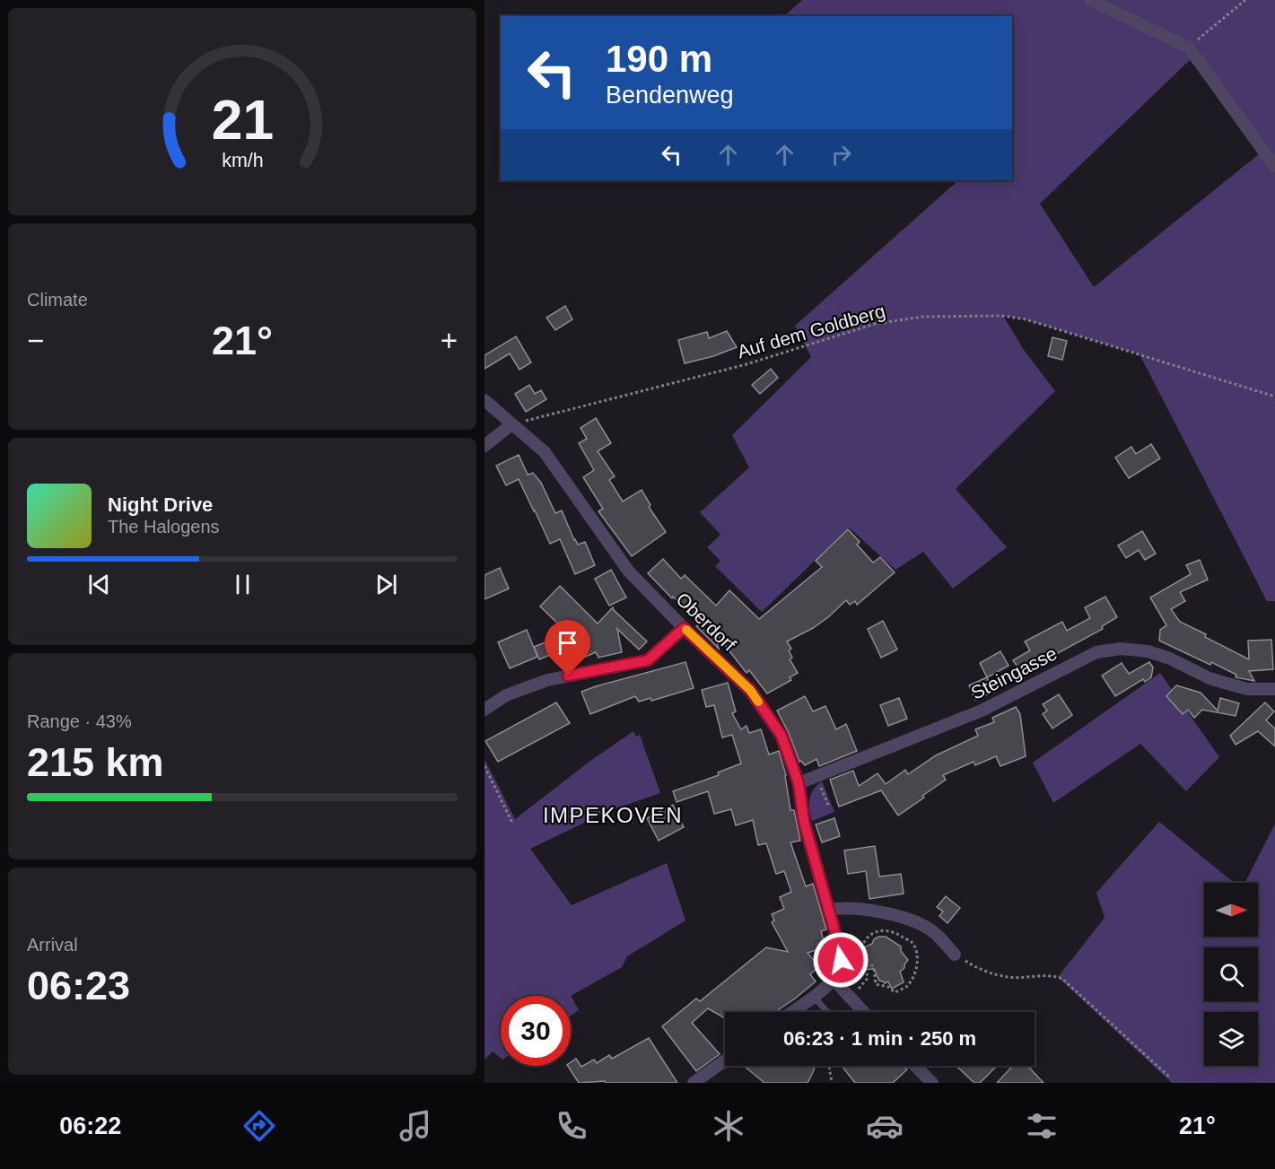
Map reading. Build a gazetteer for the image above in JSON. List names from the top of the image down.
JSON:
{
  "streets": {
    "street": ["Oberdorf", "Steingasse"],
    "path": ["Auf dem Goldberg"]
  },
  "crossings": [
    ["Auf dem Goldberg", "Oberdorf"],
    ["Oberdorf", "Steingasse"]
  ],
  "districts": ["IMPEKOVEN"],
  "north": "right",
  "page": {
    "turn": ["190 m", "Bendenweg"],
    "tile": [
      "Climate",
      ["Range · 43%", "215 km"],
      ["Arrival", "06:23"]
    ],
    "heat": ["−", "21°", "+"],
    "song": ["Night Drive", "The Halogens"],
    "limit": "30",
    "trip": "06:23 · 1 min · 250 m",
    "tabs": ["06:22", "21°"],
    "gauge": ["21", "km/h"]
  }
}
